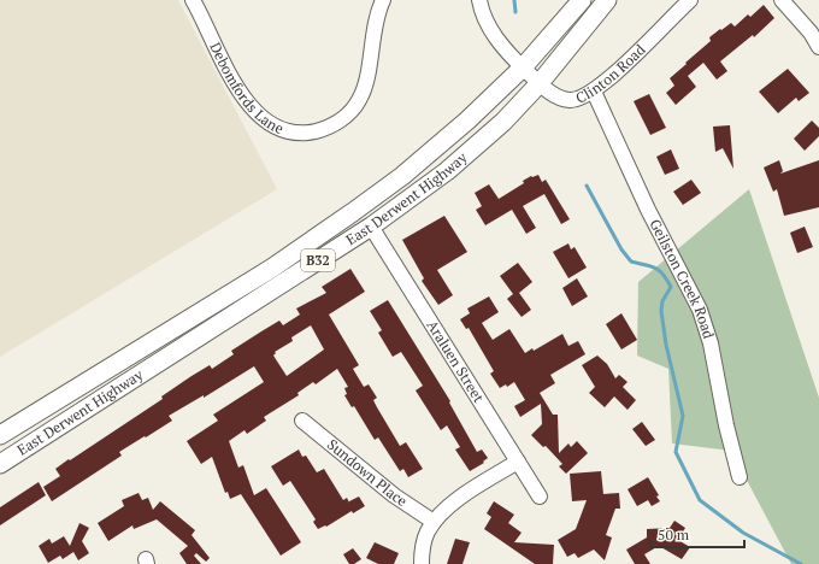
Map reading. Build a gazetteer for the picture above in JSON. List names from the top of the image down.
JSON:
{
  "streets": {
    "main road": ["East Derwent Highway", "B32"],
    "street": [
      "Clinton Road",
      "Debomfords Lane",
      "Geilston Creek Road",
      "Araluen Street",
      "Sundown Place"
    ]
  },
  "crossings": [
    ["Clinton Road", "East Derwent Highway"],
    ["Clinton Road", "Geilston Creek Road"],
    ["East Derwent Highway", "Araluen Street"]
  ],
  "scale_bar": "50 m"
}
